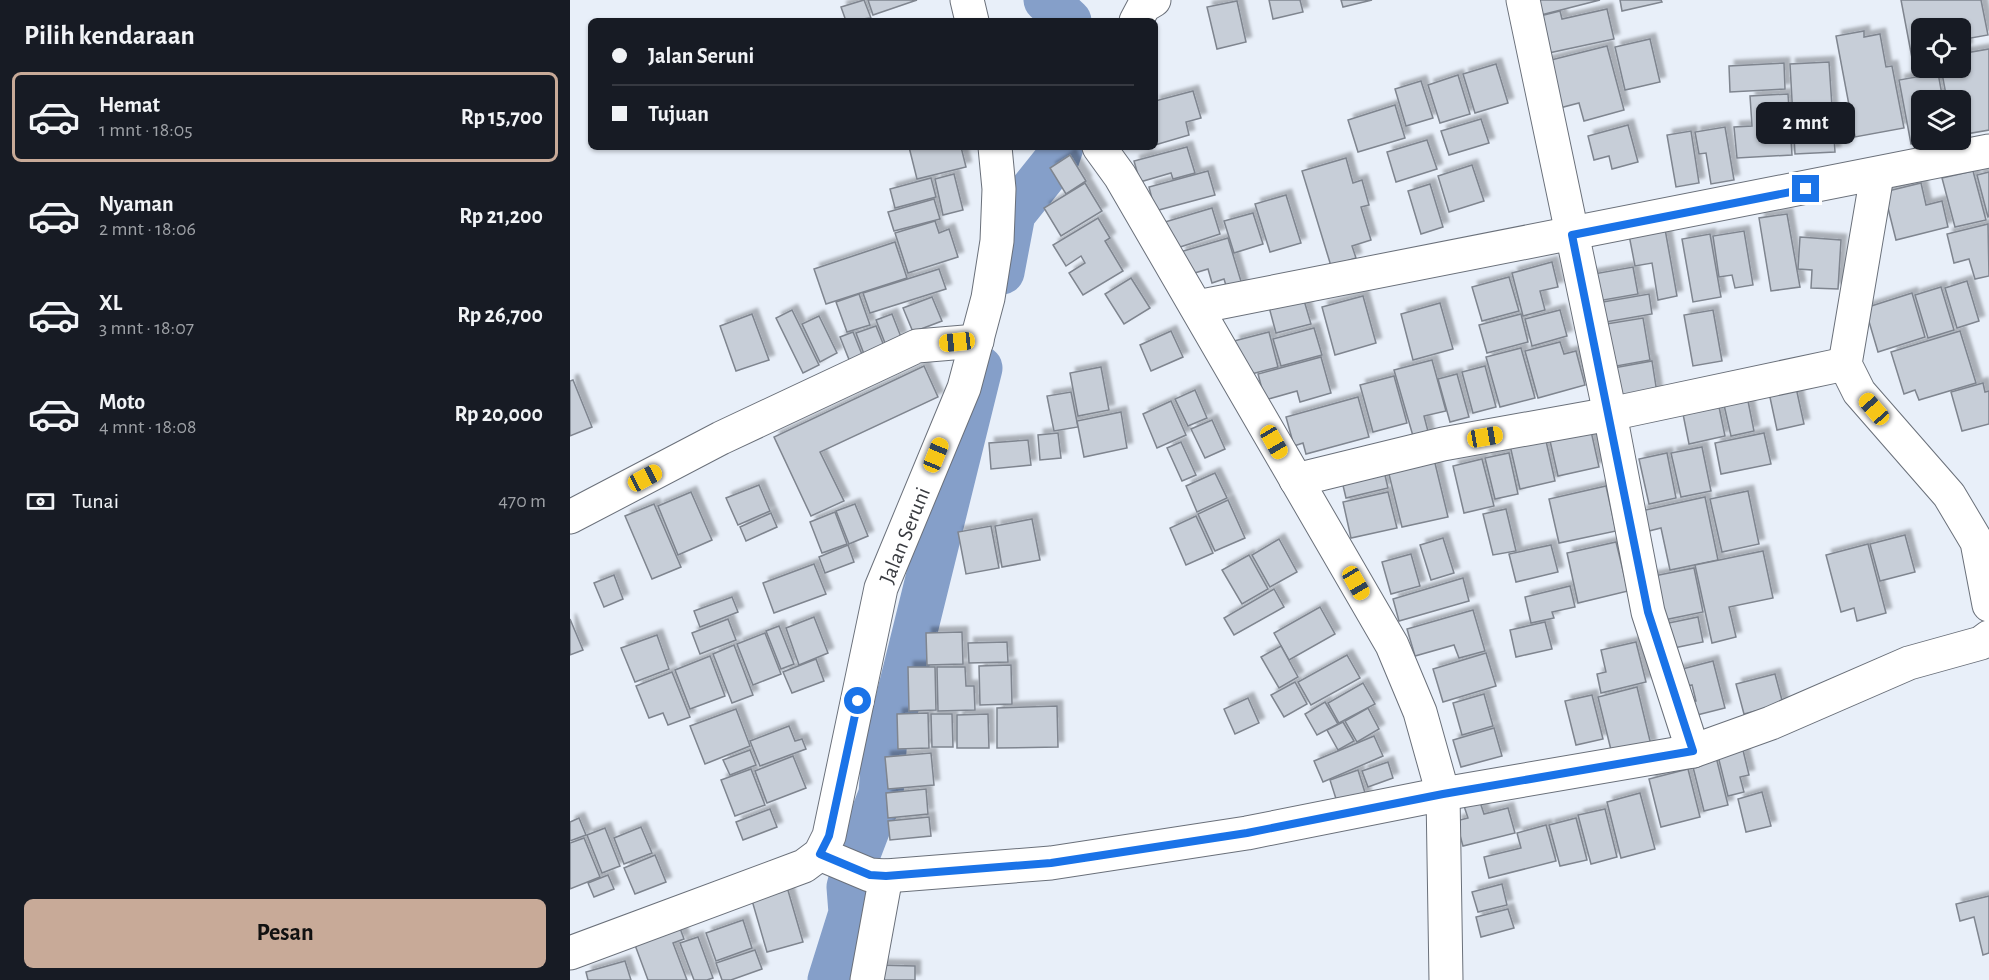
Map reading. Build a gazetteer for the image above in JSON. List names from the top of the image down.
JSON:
{
  "streets": {
    "street": ["Jalan Seruni"]
  },
  "page": {
    "heading": "Pilih kendaraan",
    "banner": ["Jalan Seruni", "Tujuan"],
    "list": [
      {
        "name": "Hemat",
        "note": "1 mnt · 18:05",
        "value": "Rp 15,700"
      },
      {
        "name": "Nyaman",
        "note": "2 mnt · 18:06",
        "value": "Rp 21,200"
      },
      {
        "name": "XL",
        "note": "3 mnt · 18:07",
        "value": "Rp 26,700"
      },
      {
        "name": "Moto",
        "note": "4 mnt · 18:08",
        "value": "Rp 20,000"
      }
    ],
    "bubble": "2 mnt",
    "pay": ["Tunai", "470 m"],
    "buttons": "Pesan"
  }
}
